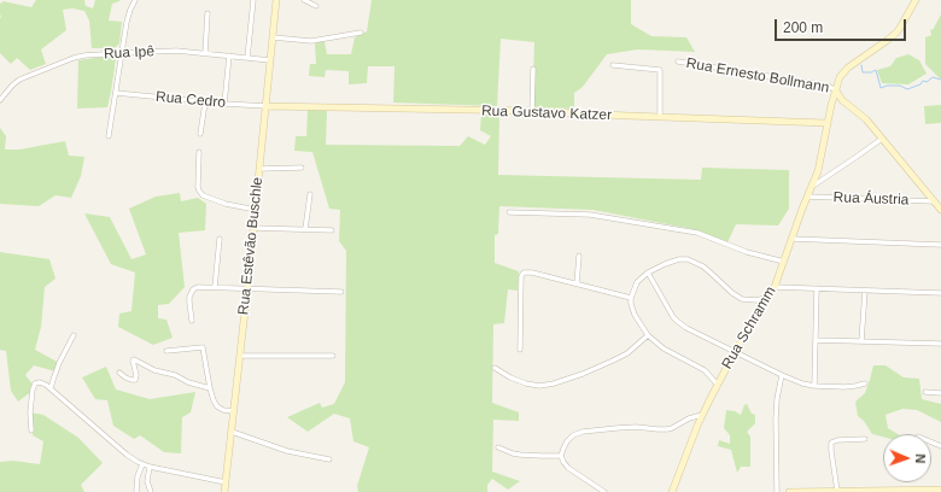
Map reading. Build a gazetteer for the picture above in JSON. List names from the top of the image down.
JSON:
{
  "streets": {
    "street": [
      "Rua Ipê",
      "Rua Ernesto Bollmann",
      "Rua Cedro",
      "Rua Gustavo Katzer",
      "Rua Áustria",
      "Rua Estêvão Buschle",
      "Rua Schramm"
    ]
  },
  "crossings": [
    ["Rua Ipê", "Rua Estêvão Buschle"],
    ["Rua Cedro", "Rua Gustavo Katzer"],
    ["Rua Cedro", "Rua Estêvão Buschle"],
    ["Rua Gustavo Katzer", "Rua Estêvão Buschle"],
    ["Rua Áustria", "Rua Schramm"]
  ],
  "scale_bar": "200 m",
  "north": "right"
}
